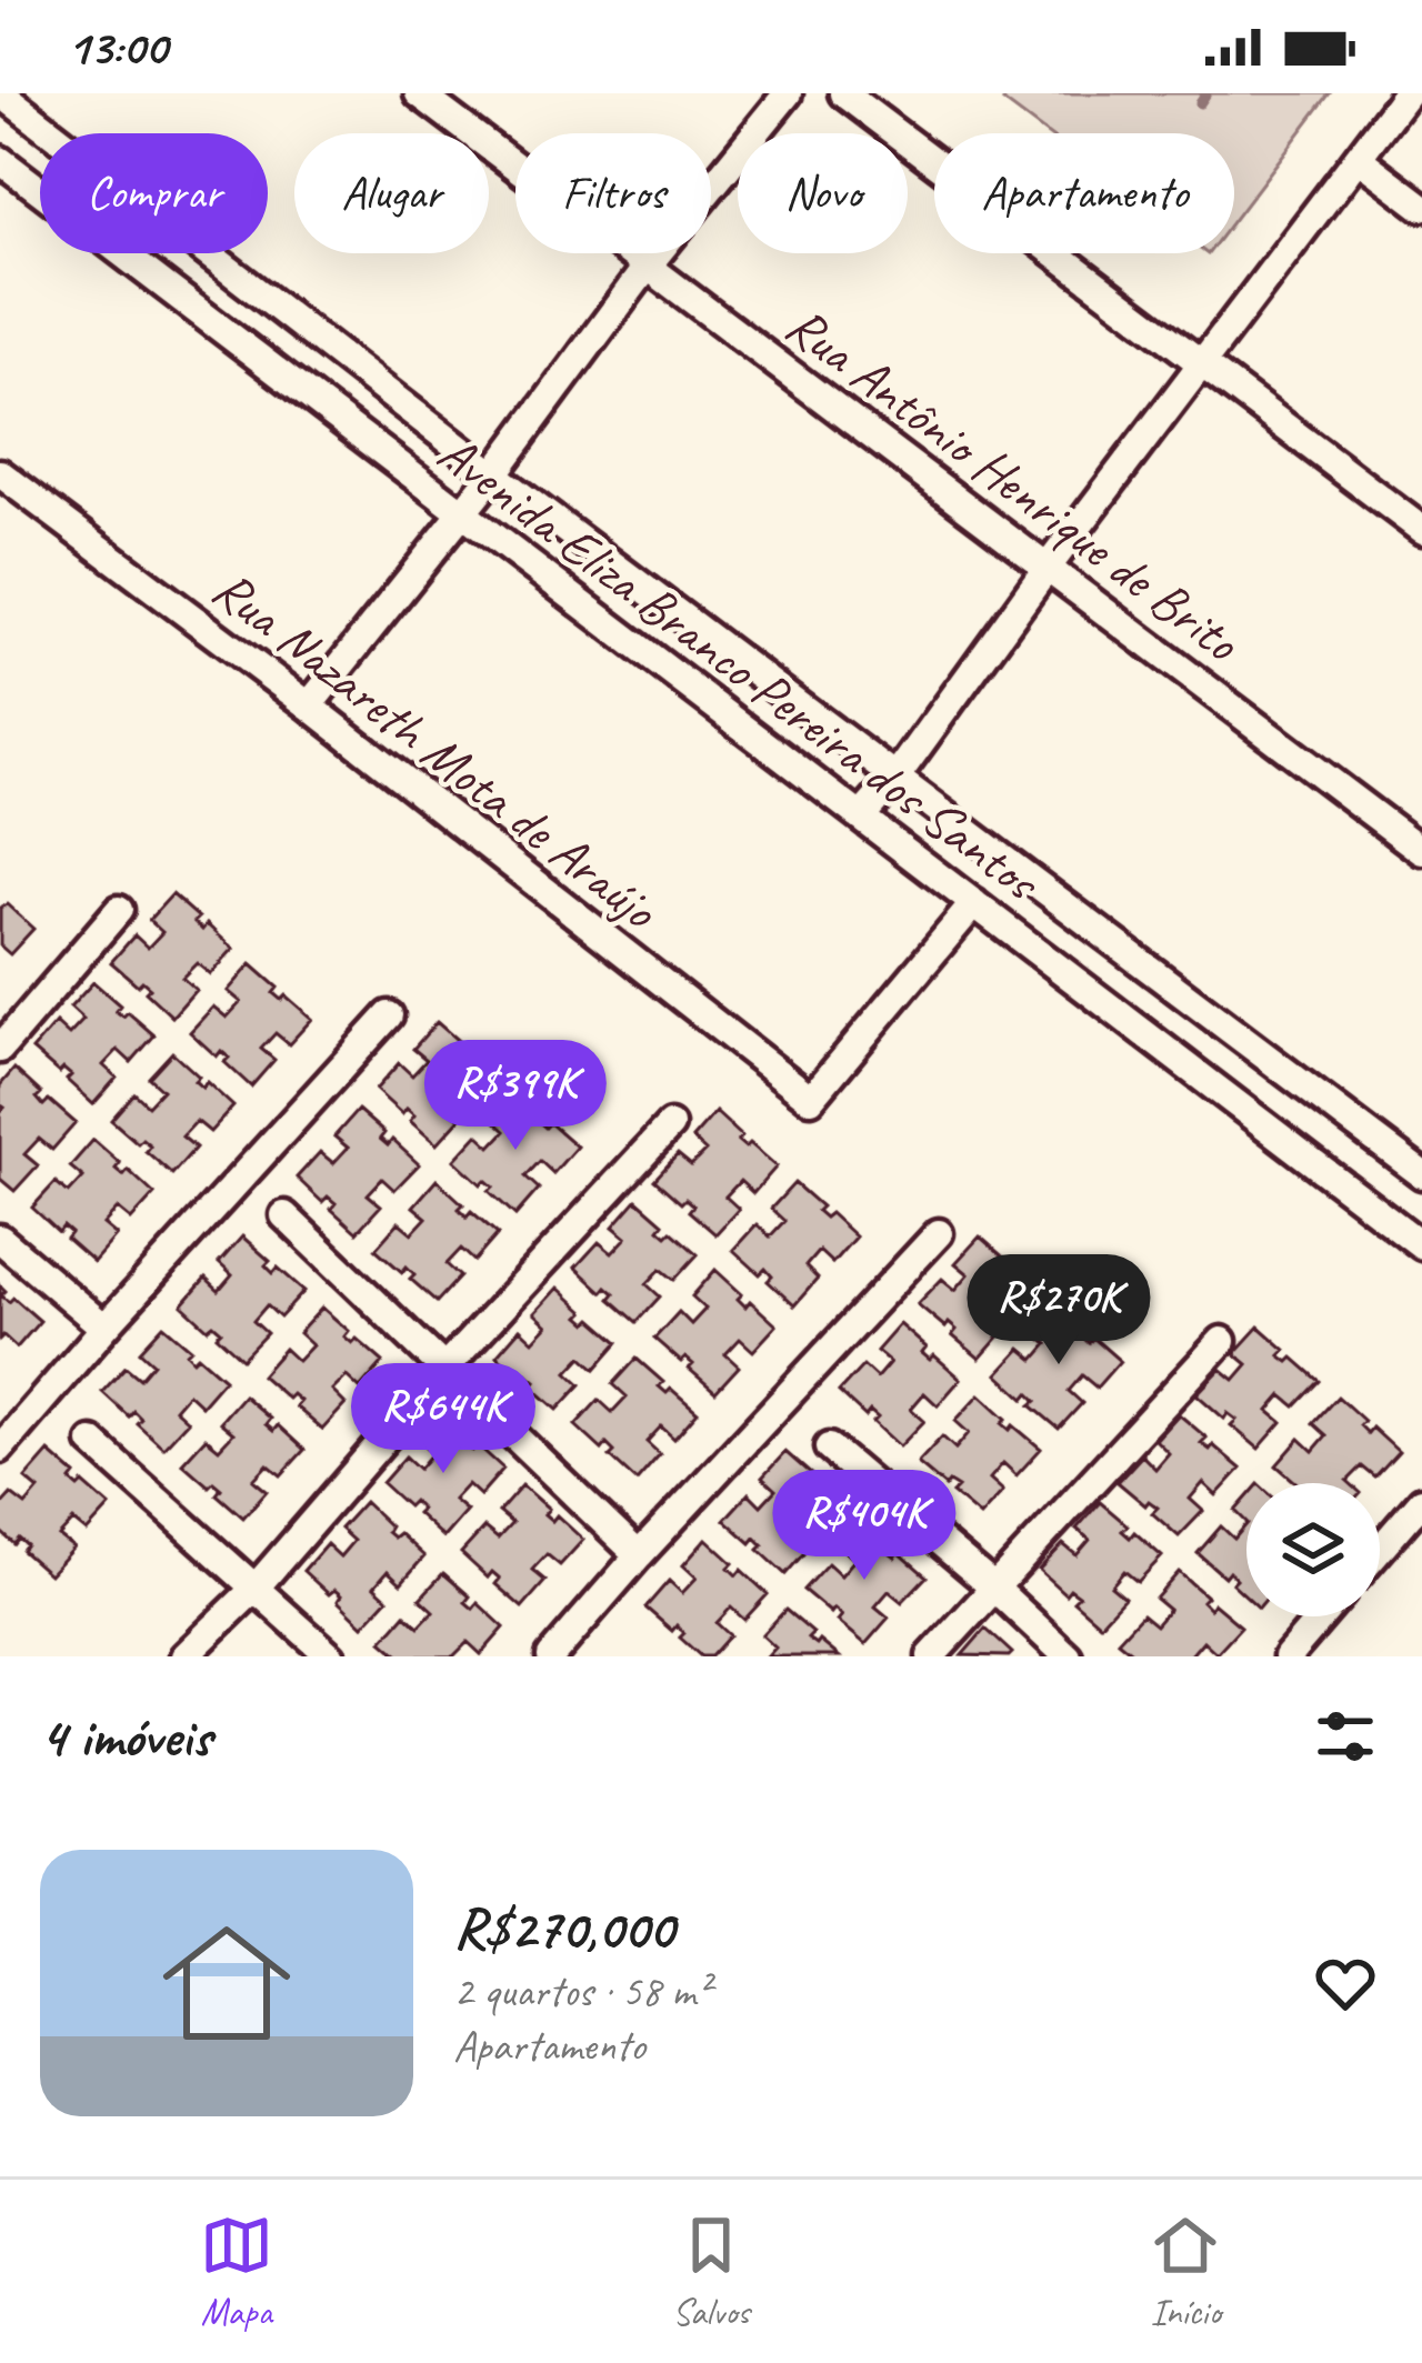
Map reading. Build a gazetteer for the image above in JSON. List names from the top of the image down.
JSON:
{
  "streets": {
    "street": ["Rua Antônio Henrique de Brito", "Avenida Eliza Branco Pereira dos Santos", "Rua Nazareth Mota de Araújo"]
  },
  "crossings": [
    ["Avenida Eliza Branco Pereira dos Santos", "Rua Nazareth Mota de Araújo"]
  ],
  "page": {
    "status": "13:00",
    "chip": [
      "Comprar",
      "Alugar",
      "Filtros",
      "Novo",
      "Apartamento"
    ],
    "price": [
      "R$399K",
      "R$270K",
      "R$644K",
      "R$404K"
    ],
    "heading": "4 imóveis",
    "list": [
      {
        "name": "R$270,000",
        "note": "2 quartos · 58 m² · Apartamento"
      }
    ],
    "tabs": ["Mapa", "Salvos", "Início"]
  }
}
